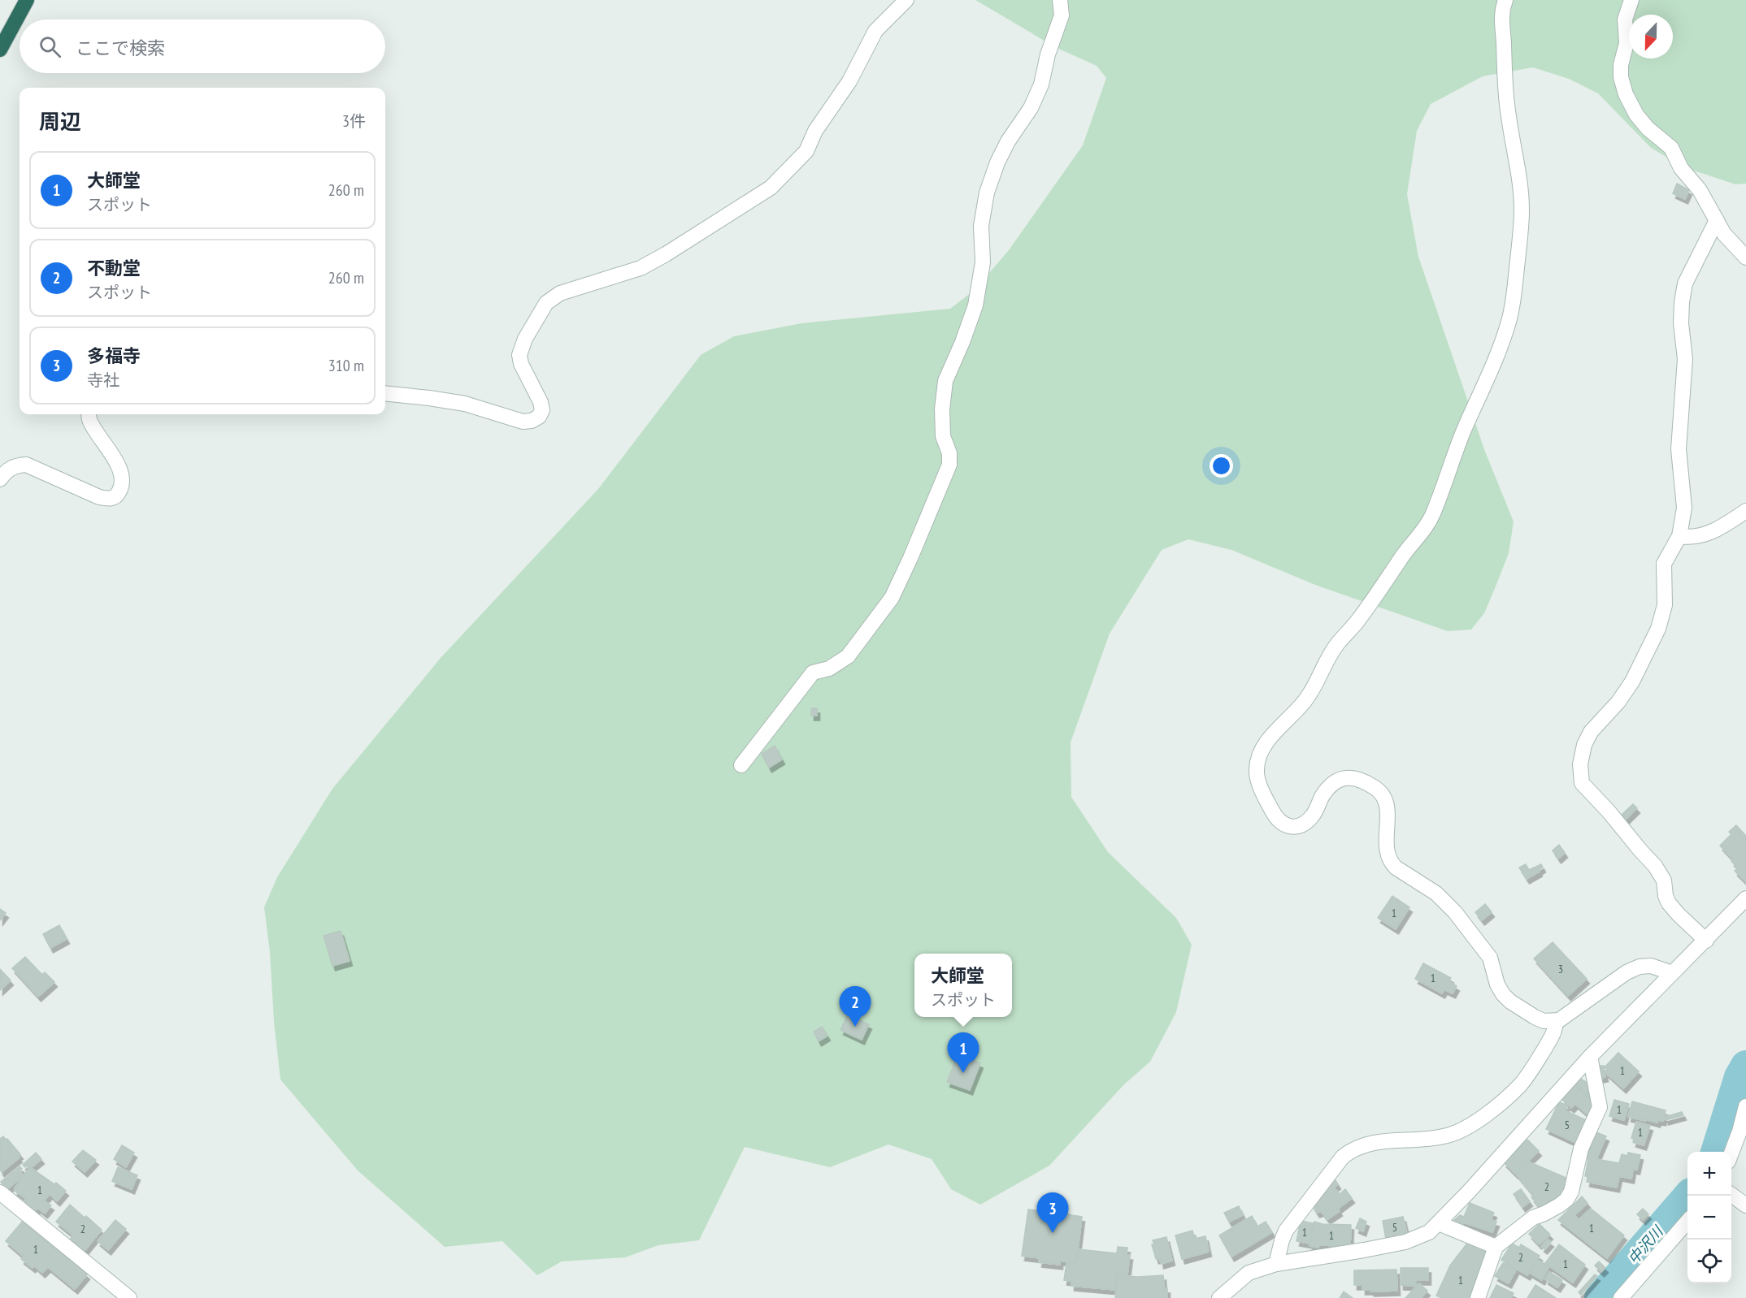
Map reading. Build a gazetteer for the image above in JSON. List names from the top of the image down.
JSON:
{
  "water": ["中沢川"],
  "house_numbers": [
    "1",
    "3",
    "1",
    "1",
    "1",
    "5",
    "1",
    "2",
    "1",
    "5",
    "1",
    "2",
    "1",
    "1",
    "1",
    "2",
    "1",
    "1"
  ],
  "north": "bottom",
  "page": {
    "search": "ここで検索",
    "heading": ["周辺", "3件"],
    "list": [
      {
        "mark": "1",
        "name": "大師堂",
        "note": "スポット",
        "value": "260 m"
      },
      {
        "mark": "2",
        "name": "不動堂",
        "note": "スポット",
        "value": "260 m"
      },
      {
        "mark": "3",
        "name": "多福寺",
        "note": "寺社",
        "value": "310 m"
      }
    ],
    "popup": ["大師堂", "スポット"],
    "pins": ["2", "1", "3"],
    "map_buttons": ["+", "−"]
  }
}
